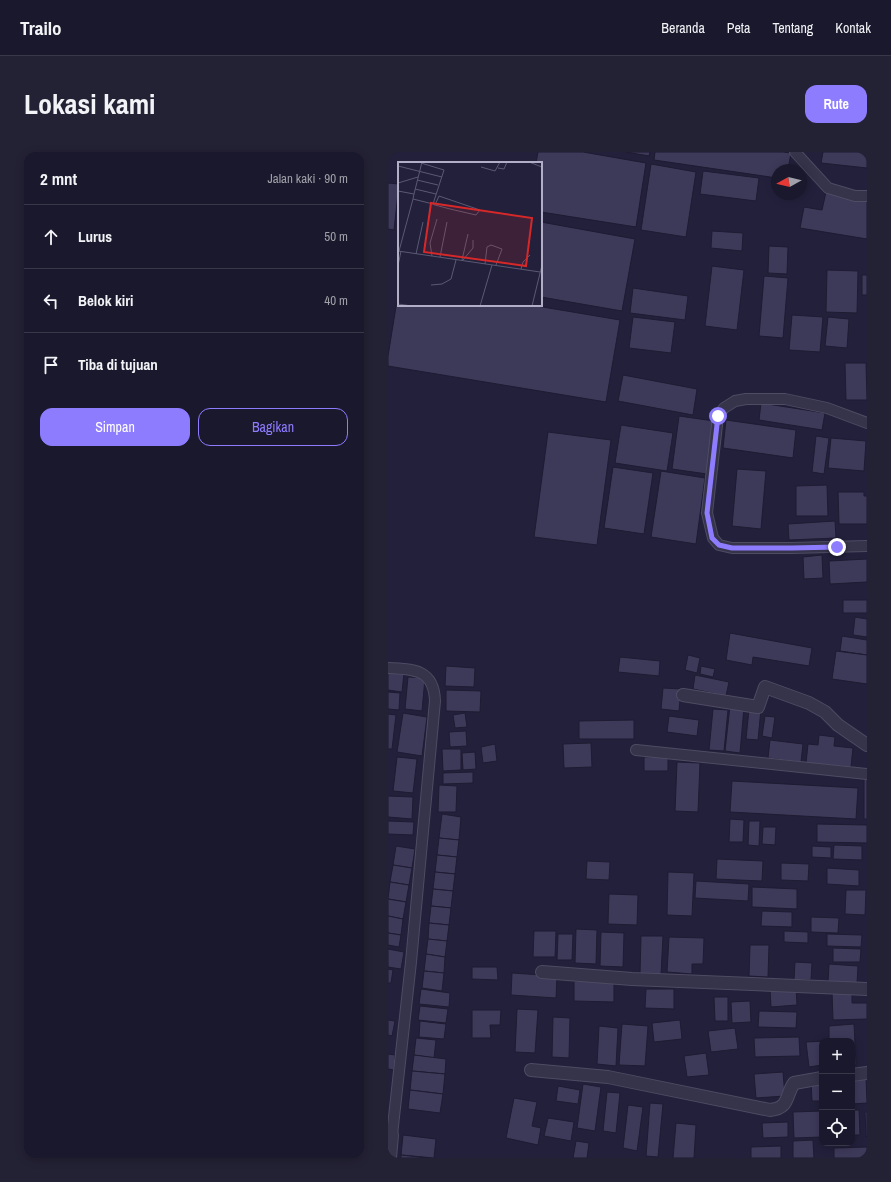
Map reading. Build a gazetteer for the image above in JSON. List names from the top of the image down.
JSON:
{
  "north": "left",
  "page": {
    "header": "Trailo",
    "nav": [
      "Beranda",
      "Peta",
      "Tentang",
      "Kontak"
    ],
    "title": "Lokasi kami",
    "buttons": [
      "Rute",
      ["Simpan", "Bagikan"]
    ],
    "heading": ["2 mnt", "Jalan kaki · 90 m"],
    "list": [
      ["Lurus", "50 m"],
      ["Belok kiri", "40 m"],
      "Tiba di tujuan"
    ],
    "map_buttons": ["+", "−"]
  }
}
